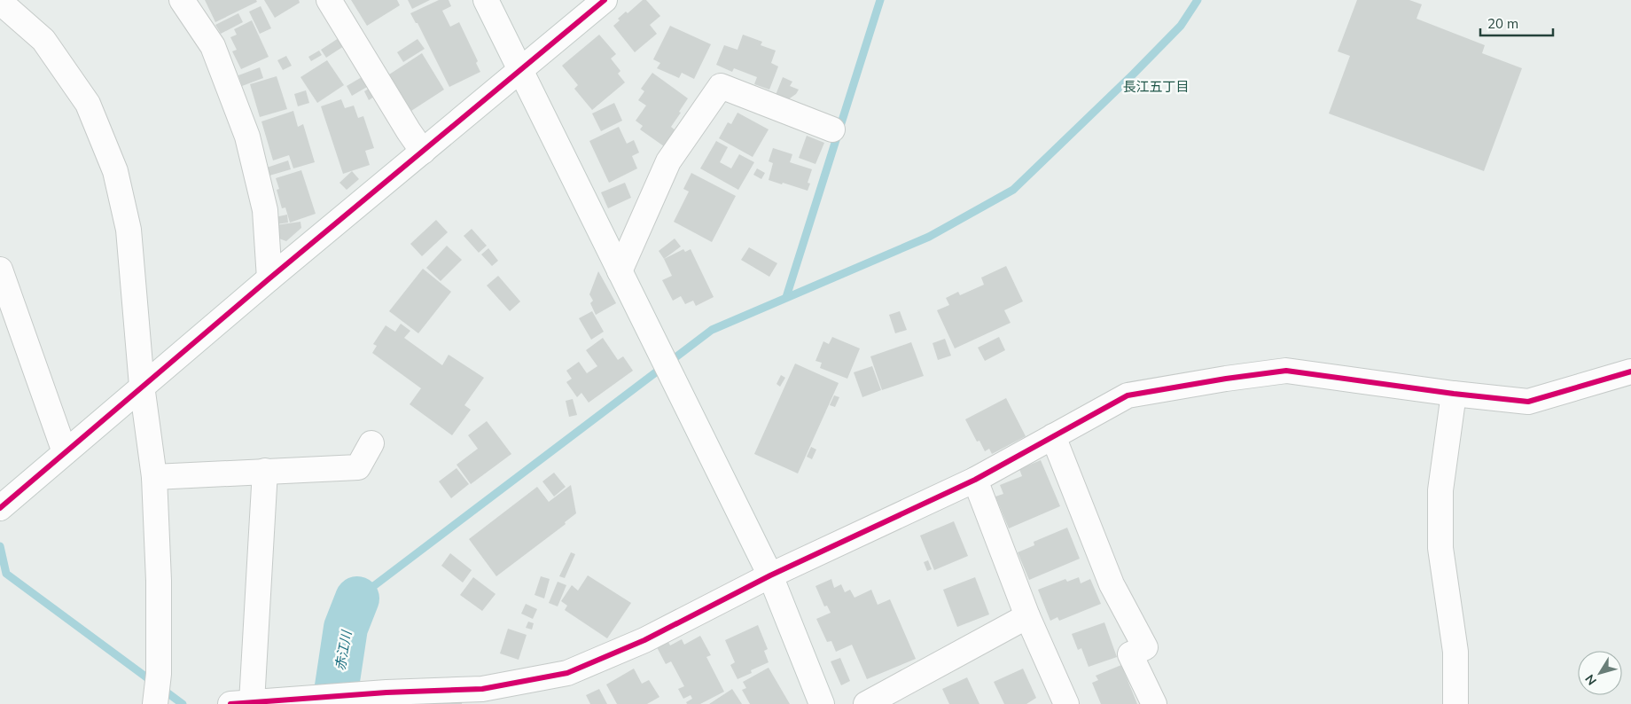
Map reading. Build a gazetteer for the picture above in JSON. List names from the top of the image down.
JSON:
{
  "districts": ["長江五丁目"],
  "water": ["赤江川"],
  "scale_bar": "20 m",
  "north": "bottom left"
}
